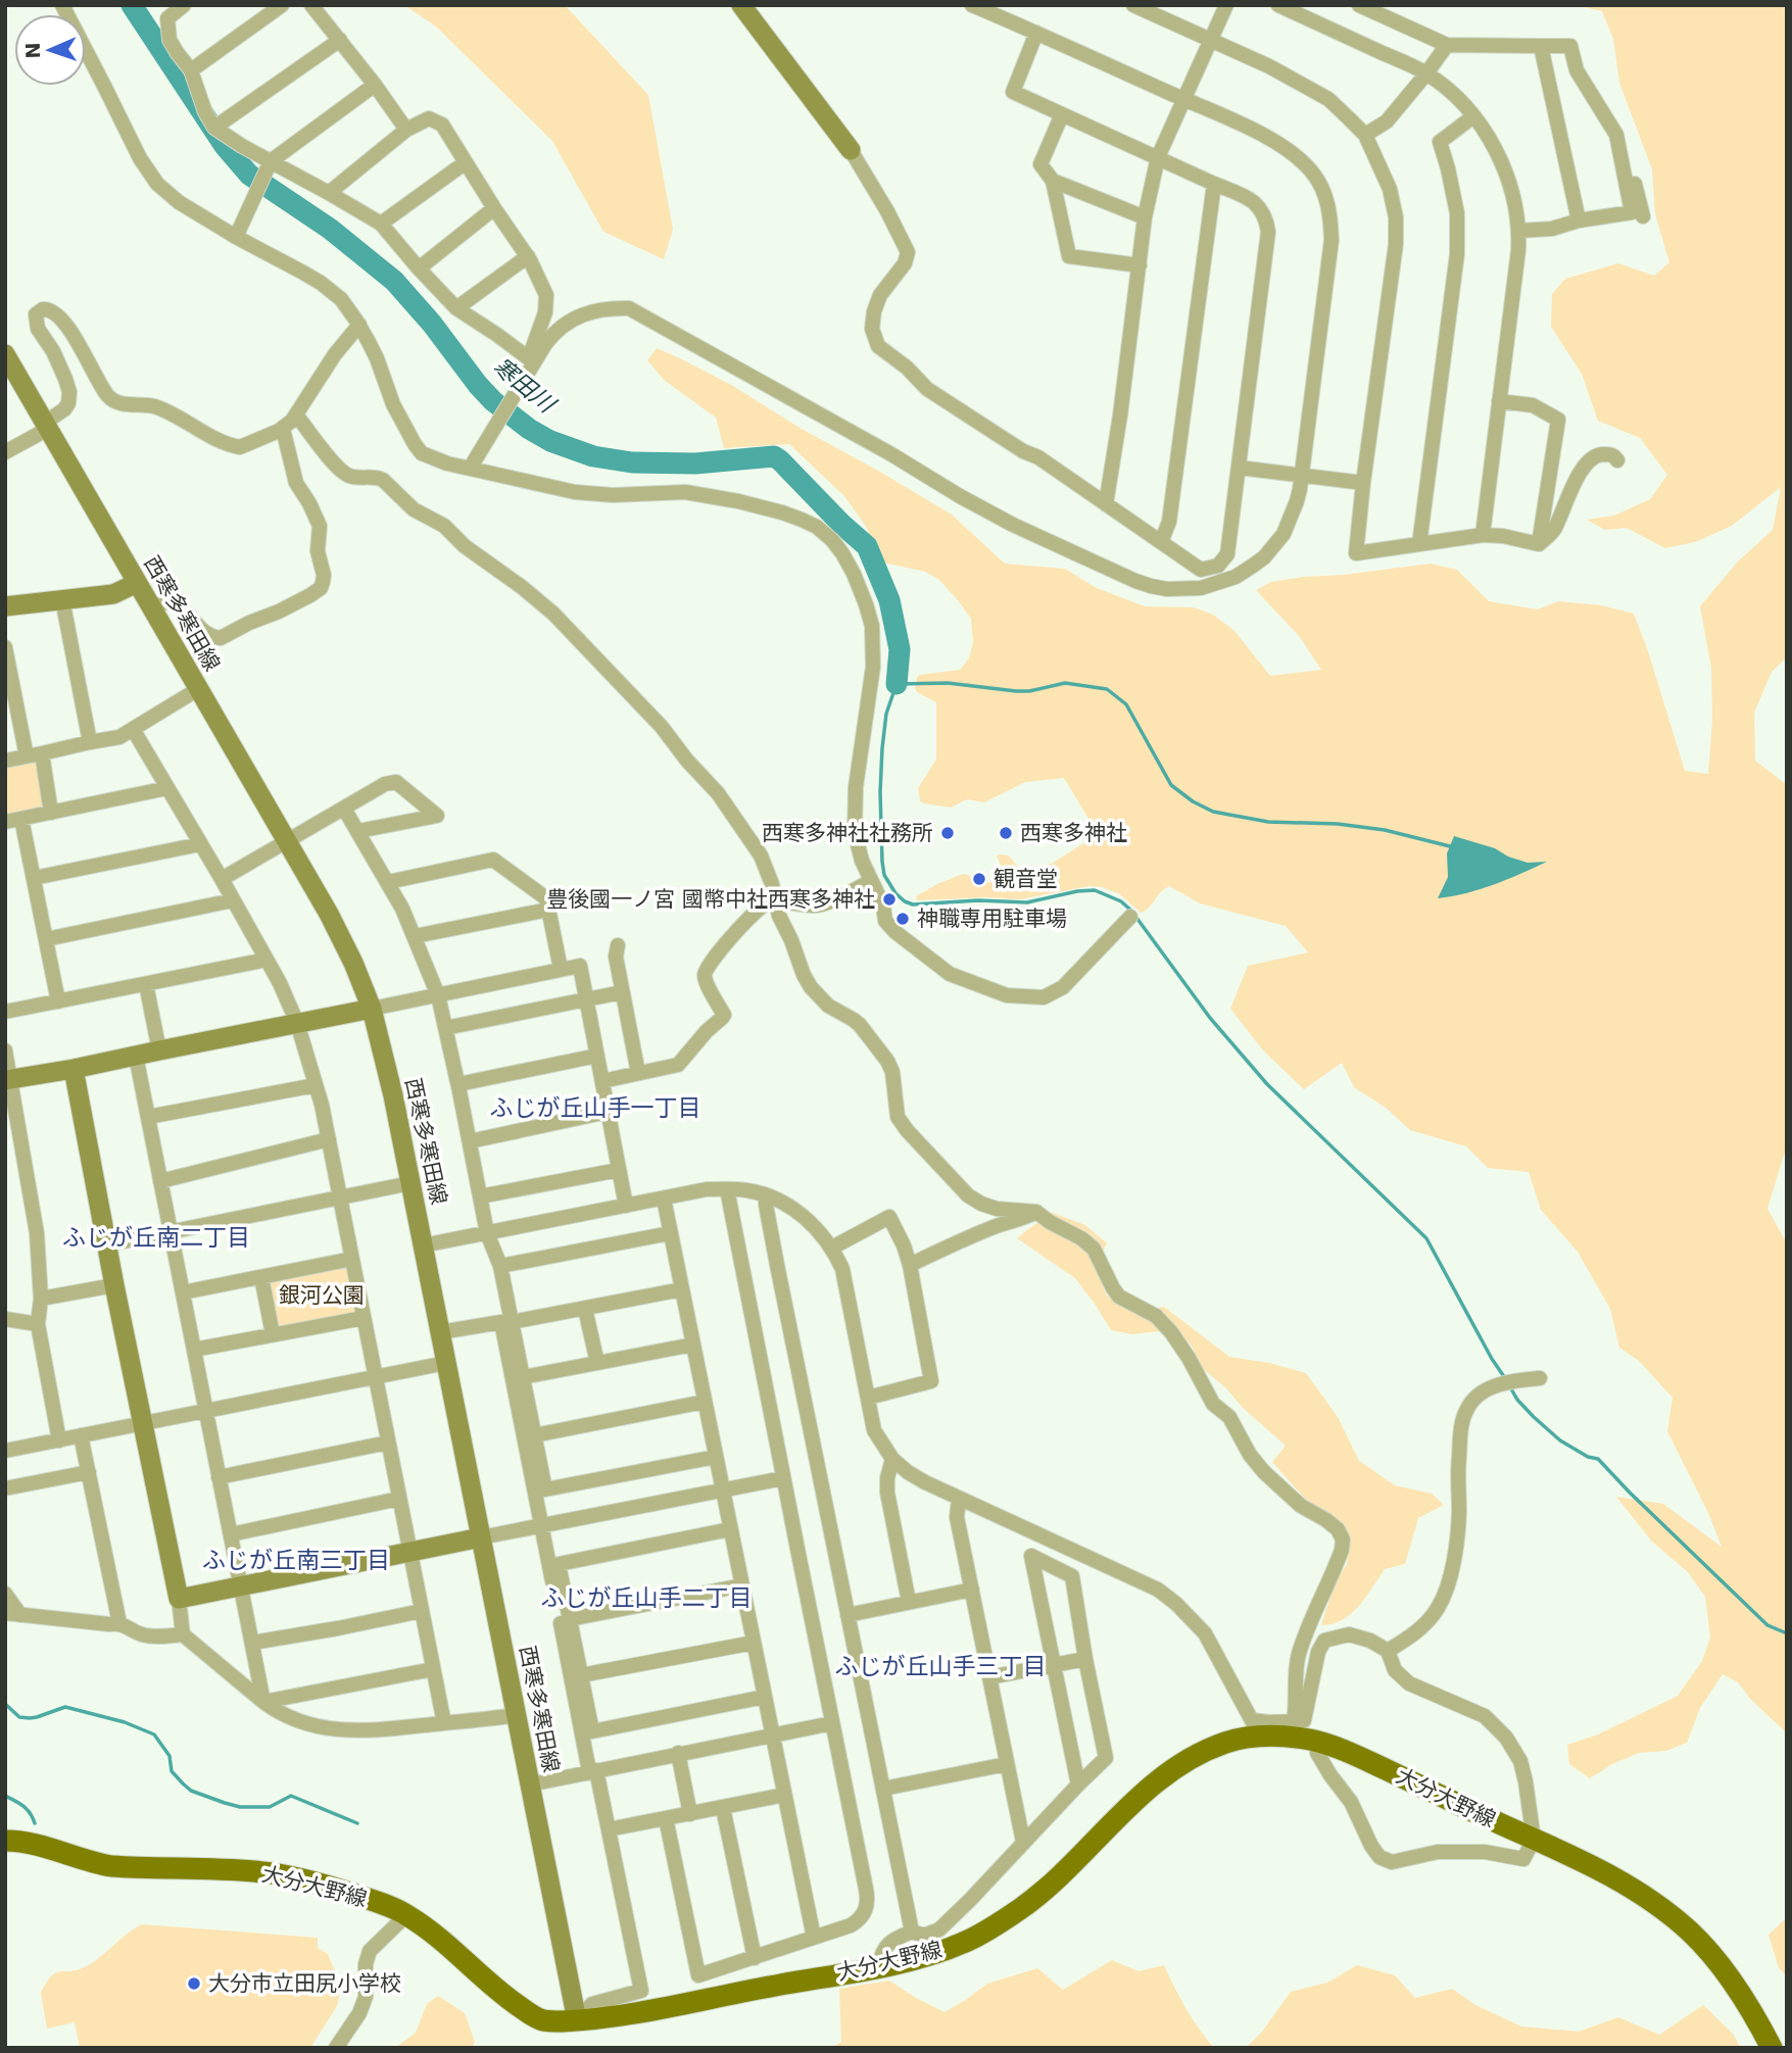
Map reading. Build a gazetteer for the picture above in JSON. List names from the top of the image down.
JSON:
{
  "streets": {
    "main road": ["西寒多寒田線", "大分大野線"]
  },
  "crossings": [
    ["西寒多寒田線", "大分大野線"]
  ],
  "districts": [
    "ふじが丘山手一丁目",
    "ふじが丘南二丁目",
    "ふじが丘南三丁目",
    "ふじが丘山手二丁目",
    "ふじが丘山手三丁目"
  ],
  "water": ["寒田川"],
  "parks": ["銀河公園"],
  "places": [
    "西寒多神社社務所",
    "西寒多神社",
    "観音堂",
    "豊後國一ノ宮 國幣中社西寒多神社",
    "神職専用駐車場",
    "大分市立田尻小学校"
  ],
  "north": "left"
}
